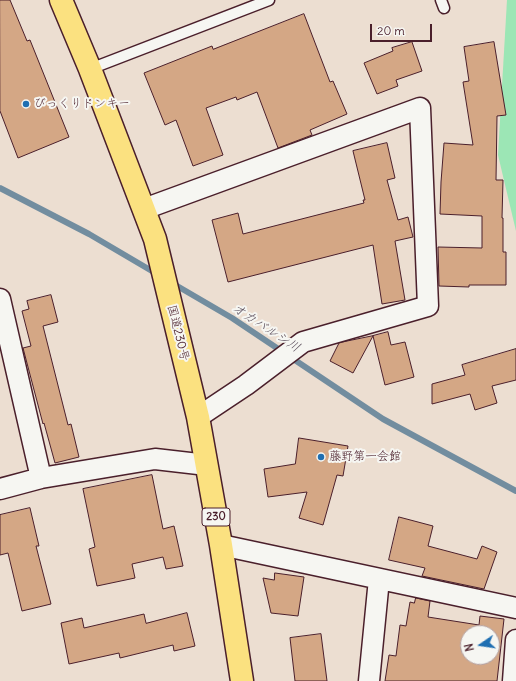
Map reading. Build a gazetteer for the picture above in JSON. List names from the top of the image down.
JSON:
{
  "streets": {
    "highway": ["国道230号", "230"]
  },
  "water": ["オカバルシ川"],
  "places": ["びっくりドンキー", "藤野第一会館"],
  "scale_bar": "20 m",
  "north": "left"
}
